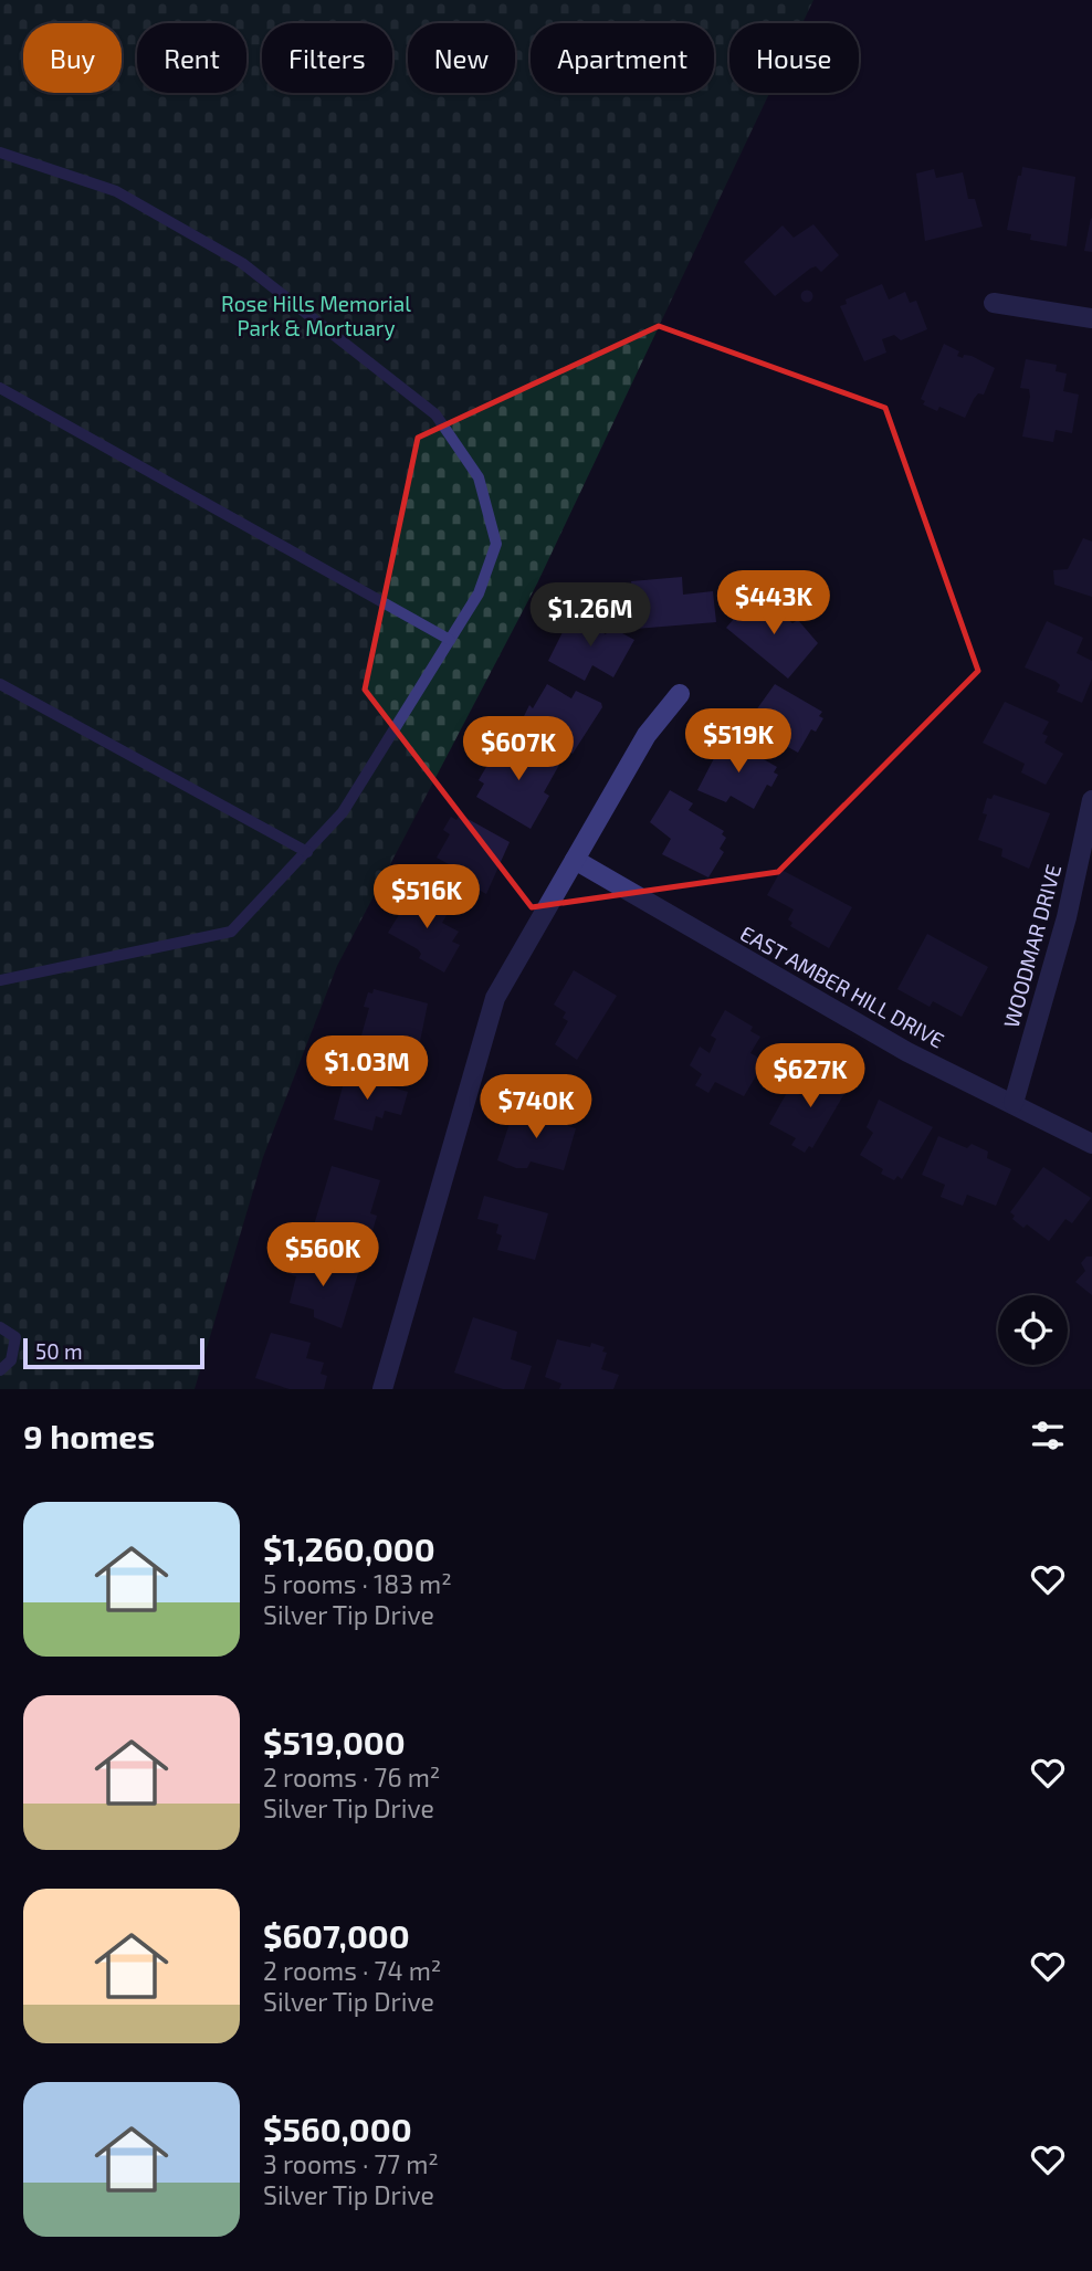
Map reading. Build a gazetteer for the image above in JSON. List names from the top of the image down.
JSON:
{
  "streets": {
    "street": ["WOODMAR DRIVE", "EAST AMBER HILL DRIVE"]
  },
  "crossings": [
    ["WOODMAR DRIVE", "EAST AMBER HILL DRIVE"]
  ],
  "parks": ["Rose Hills Memorial Park & Mortuary"],
  "scale_bar": "50 m",
  "page": {
    "chip": [
      "Buy",
      "Rent",
      "Filters",
      "New",
      "Apartment",
      "House"
    ],
    "price": [
      "$443K",
      "$1.26M",
      "$519K",
      "$607K",
      "$516K",
      "$1.03M",
      "$627K",
      "$740K",
      "$560K"
    ],
    "scale": "50 m",
    "heading": "9 homes",
    "list": [
      {
        "name": "$1,260,000",
        "note": "5 rooms · 183 m² · Silver Tip Drive"
      },
      {
        "name": "$519,000",
        "note": "2 rooms · 76 m² · Silver Tip Drive"
      },
      {
        "name": "$607,000",
        "note": "2 rooms · 74 m² · Silver Tip Drive"
      },
      {
        "name": "$560,000",
        "note": "3 rooms · 77 m² · Silver Tip Drive"
      }
    ]
  }
}
